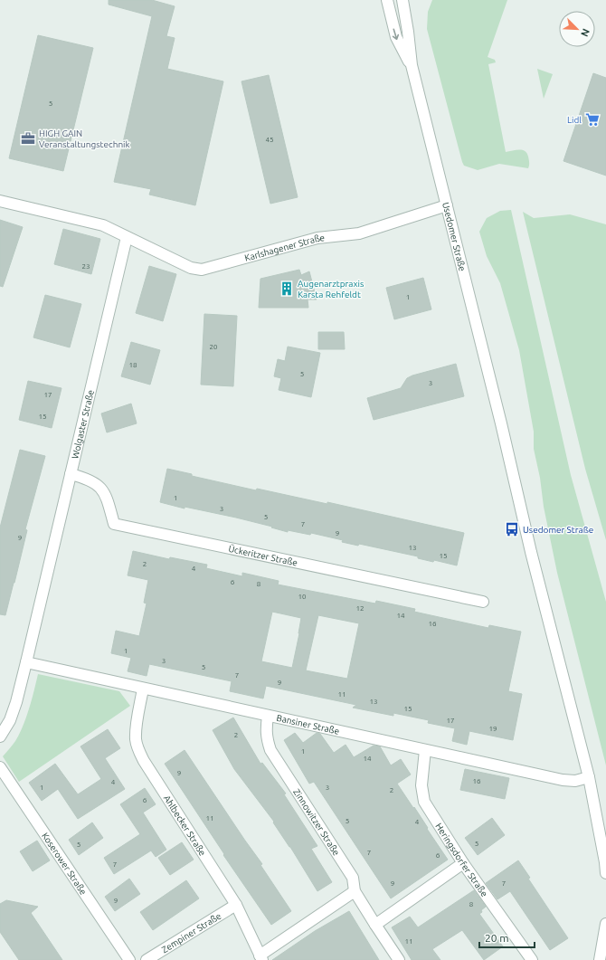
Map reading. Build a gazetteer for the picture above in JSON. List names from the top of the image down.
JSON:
{
  "streets": {
    "street": [
      "Usedomer Straße",
      "Karlshagener Straße",
      "Wolgaster Straße",
      "Ückeritzer Straße",
      "Bansiner Straße",
      "Zinnowitzer Straße",
      "Ahlbecker Straße",
      "Heringsdorfer Straße",
      "Koserower Straße",
      "Zempiner Straße"
    ]
  },
  "crossings": [
    ["Usedomer Straße", "Karlshagener Straße"],
    ["Usedomer Straße", "Bansiner Straße"],
    ["Karlshagener Straße", "Wolgaster Straße"],
    ["Wolgaster Straße", "Ückeritzer Straße"],
    ["Wolgaster Straße", "Bansiner Straße"],
    ["Bansiner Straße", "Zinnowitzer Straße"],
    ["Bansiner Straße", "Ahlbecker Straße"],
    ["Bansiner Straße", "Heringsdorfer Straße"],
    ["Zinnowitzer Straße", "Ahlbecker Straße"],
    ["Ahlbecker Straße", "Zempiner Straße"]
  ],
  "places": {
    "supermarket": ["Lidl"],
    "office": ["HIGH GAIN Veranstaltungstechnik"],
    "building": ["Augenarztpraxis Karsta Rehfeldt"],
    "bus stop": ["Usedomer Straße"]
  },
  "house_numbers": [
    "5",
    "45",
    "23",
    "1",
    "20",
    "18",
    "5",
    "3",
    "17",
    "15",
    "1",
    "3",
    "5",
    "7",
    "9",
    "9",
    "13",
    "15",
    "2",
    "4",
    "6",
    "8",
    "10",
    "12",
    "14",
    "16",
    "1",
    "3",
    "5",
    "7",
    "9",
    "11",
    "13",
    "15",
    "17",
    "19",
    "2",
    "1",
    "14",
    "9",
    "16",
    "4",
    "1",
    "3",
    "2",
    "6",
    "11",
    "5",
    "4",
    "5",
    "5",
    "7",
    "6",
    "7",
    "9",
    "7",
    "9",
    "8",
    "11"
  ],
  "scale_bar": "20 m",
  "north": "bottom right"
}
